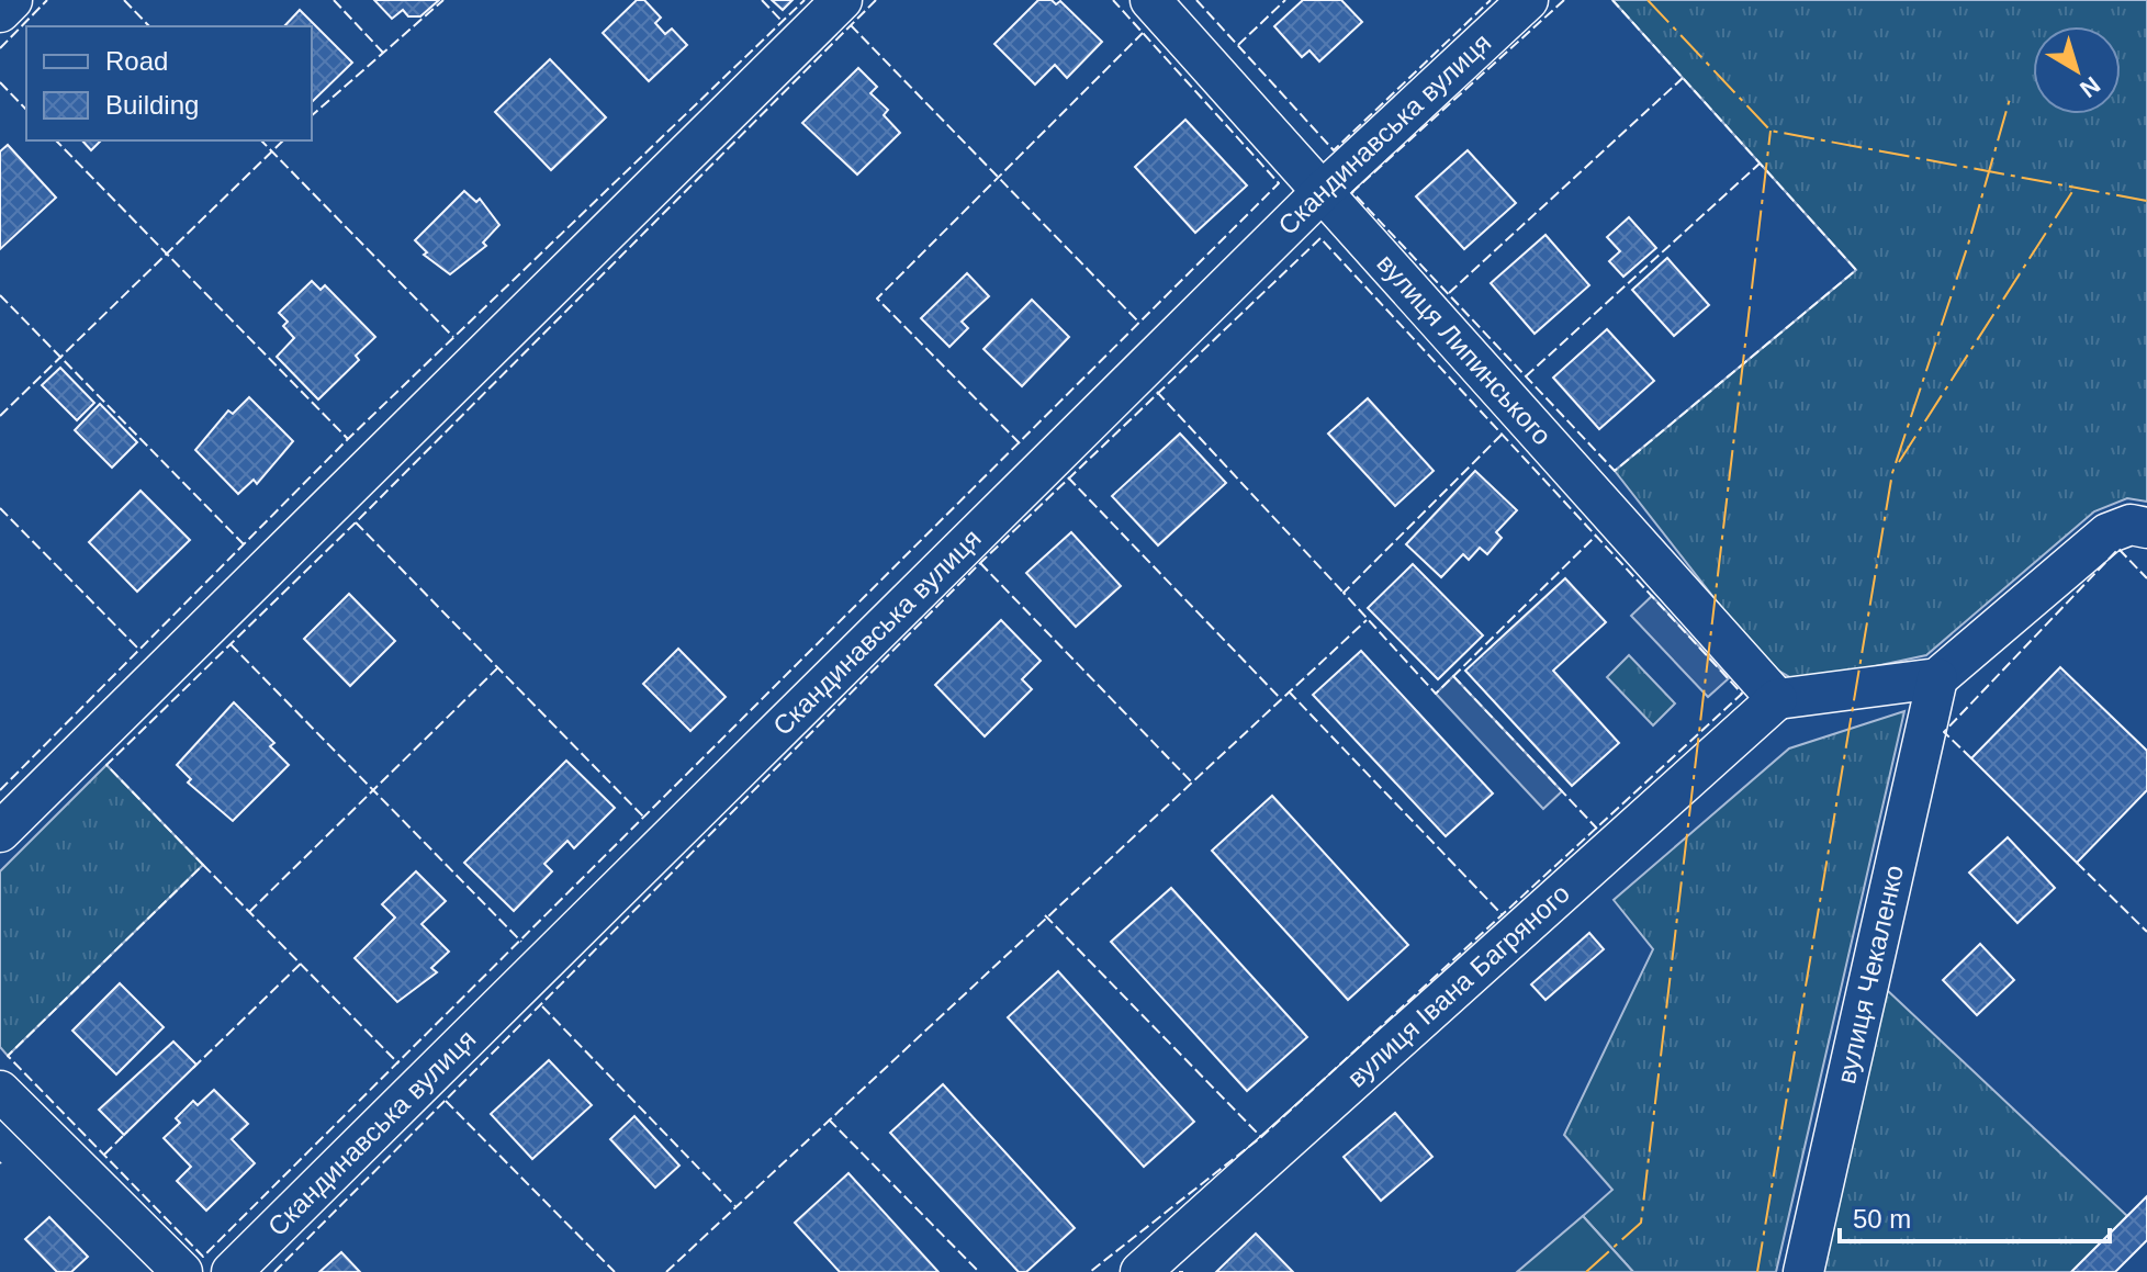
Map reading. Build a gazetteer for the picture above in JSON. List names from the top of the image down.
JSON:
{
  "streets": {
    "street": [
      "Скандинавська вулиця",
      "вулиця Липинського",
      "вулиця Чекаленко",
      "вулиця Івана Багряного"
    ]
  },
  "crossings": [
    ["Скандинавська вулиця", "вулиця Липинського"],
    ["вулиця Липинського", "вулиця Івана Багряного"]
  ],
  "legend": ["Road", "Building"],
  "scale_bar": "50 m",
  "north": "bottom right"
}
